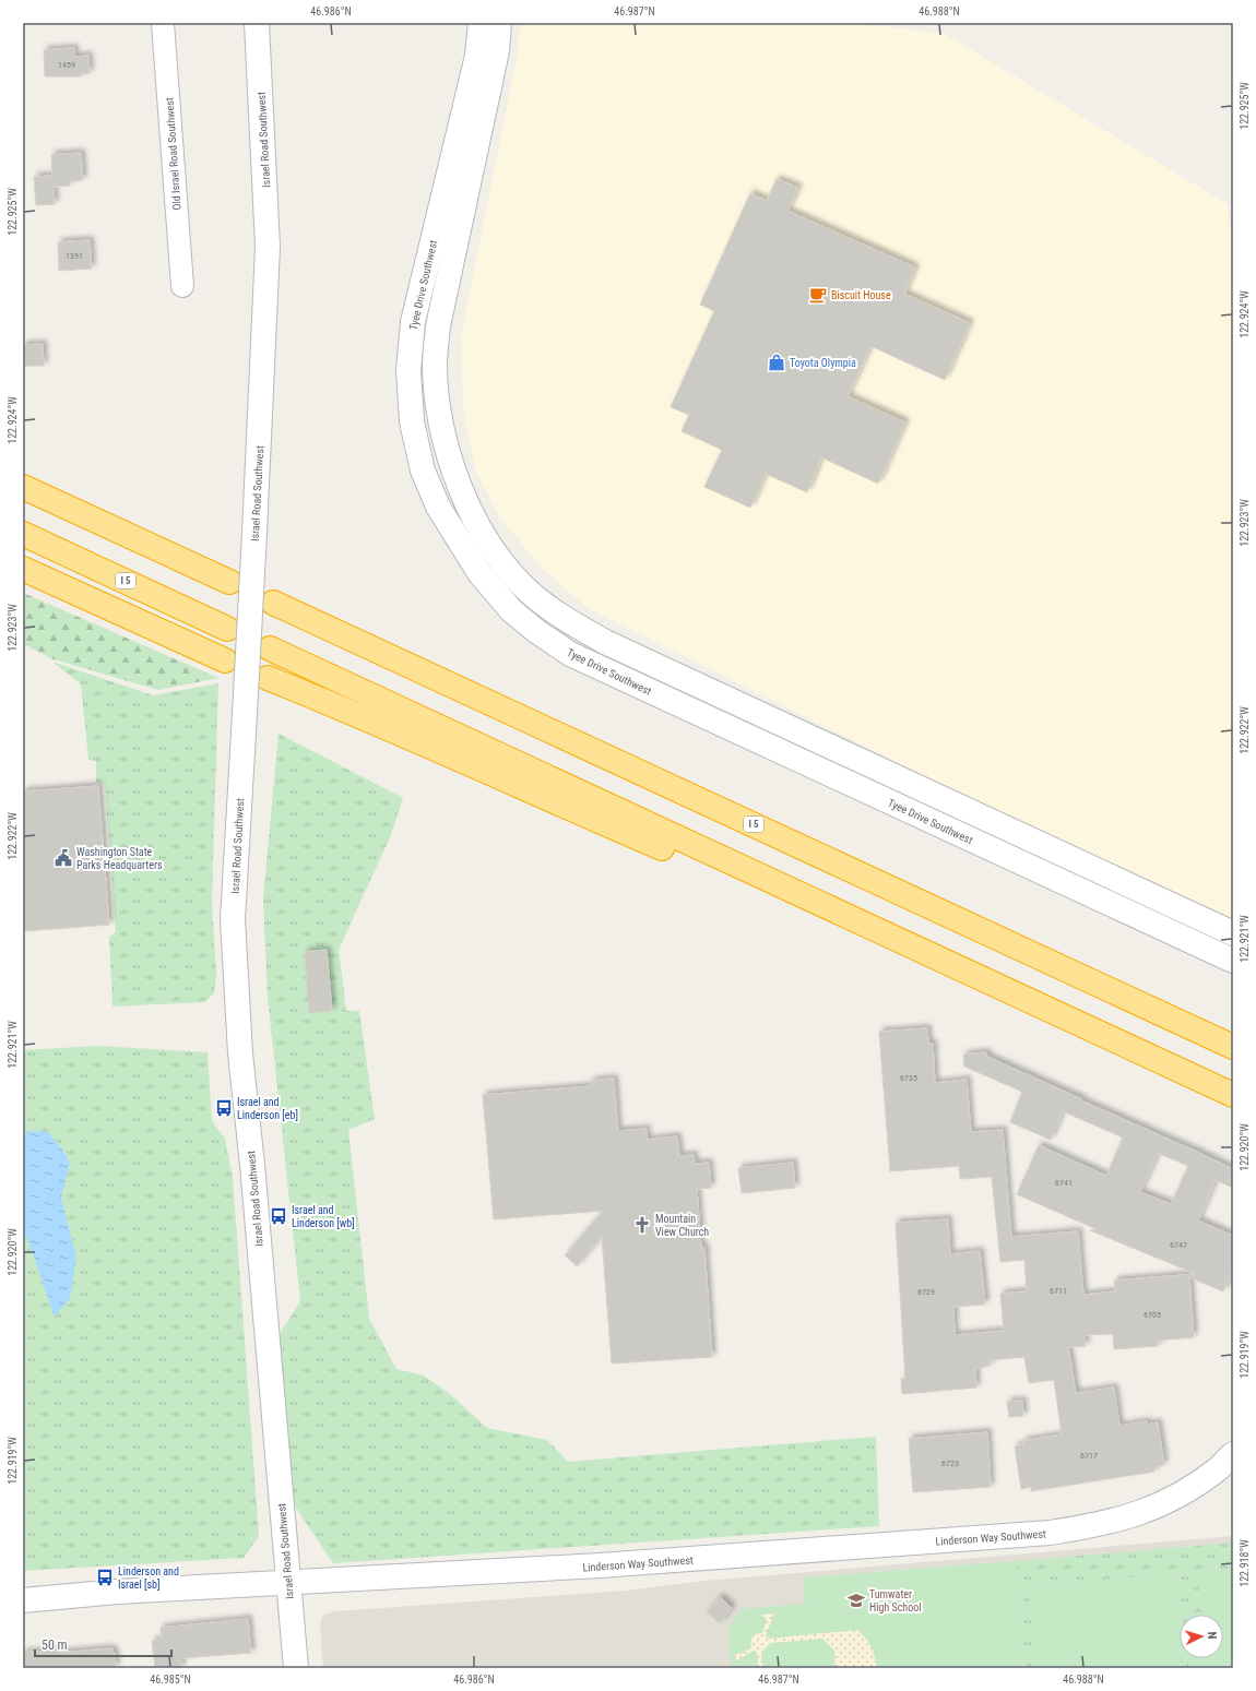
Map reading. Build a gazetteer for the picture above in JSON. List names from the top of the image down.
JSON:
{
  "streets": {
    "highway": ["I 5"],
    "street": [
      "Israel Road Southwest",
      "Old Israel Road Southwest",
      "Tyee Drive Southwest",
      "Linderson Way Southwest"
    ]
  },
  "crossings": [
    ["Israel Road Southwest", "Linderson Way Southwest"]
  ],
  "places": {
    "cafe": ["Biscuit House"],
    "shop": ["Toyota Olympia"],
    "public building": ["Washington State Parks Headquarters"],
    "bus stop": ["Israel and Linderson [eb]", "Israel and Linderson [wb]", "Linderson and Israel [sb]"],
    "church": ["Mountain View Church"],
    "school or university": ["Tumwater High School"]
  },
  "house_numbers": [
    "1459",
    "1391",
    "6735",
    "6741",
    "6747",
    "6711",
    "6729",
    "6705",
    "6717",
    "6723"
  ],
  "scale_bar": "50 m",
  "north": "right",
  "coordinates": [
    "46.986°N",
    "46.987°N",
    "46.988°N",
    "122.925°W",
    "122.924°W",
    "122.923°W",
    "122.922°W",
    "122.921°W",
    "122.920°W",
    "122.919°W",
    "122.918°W",
    "46.985°N"
  ]
}
